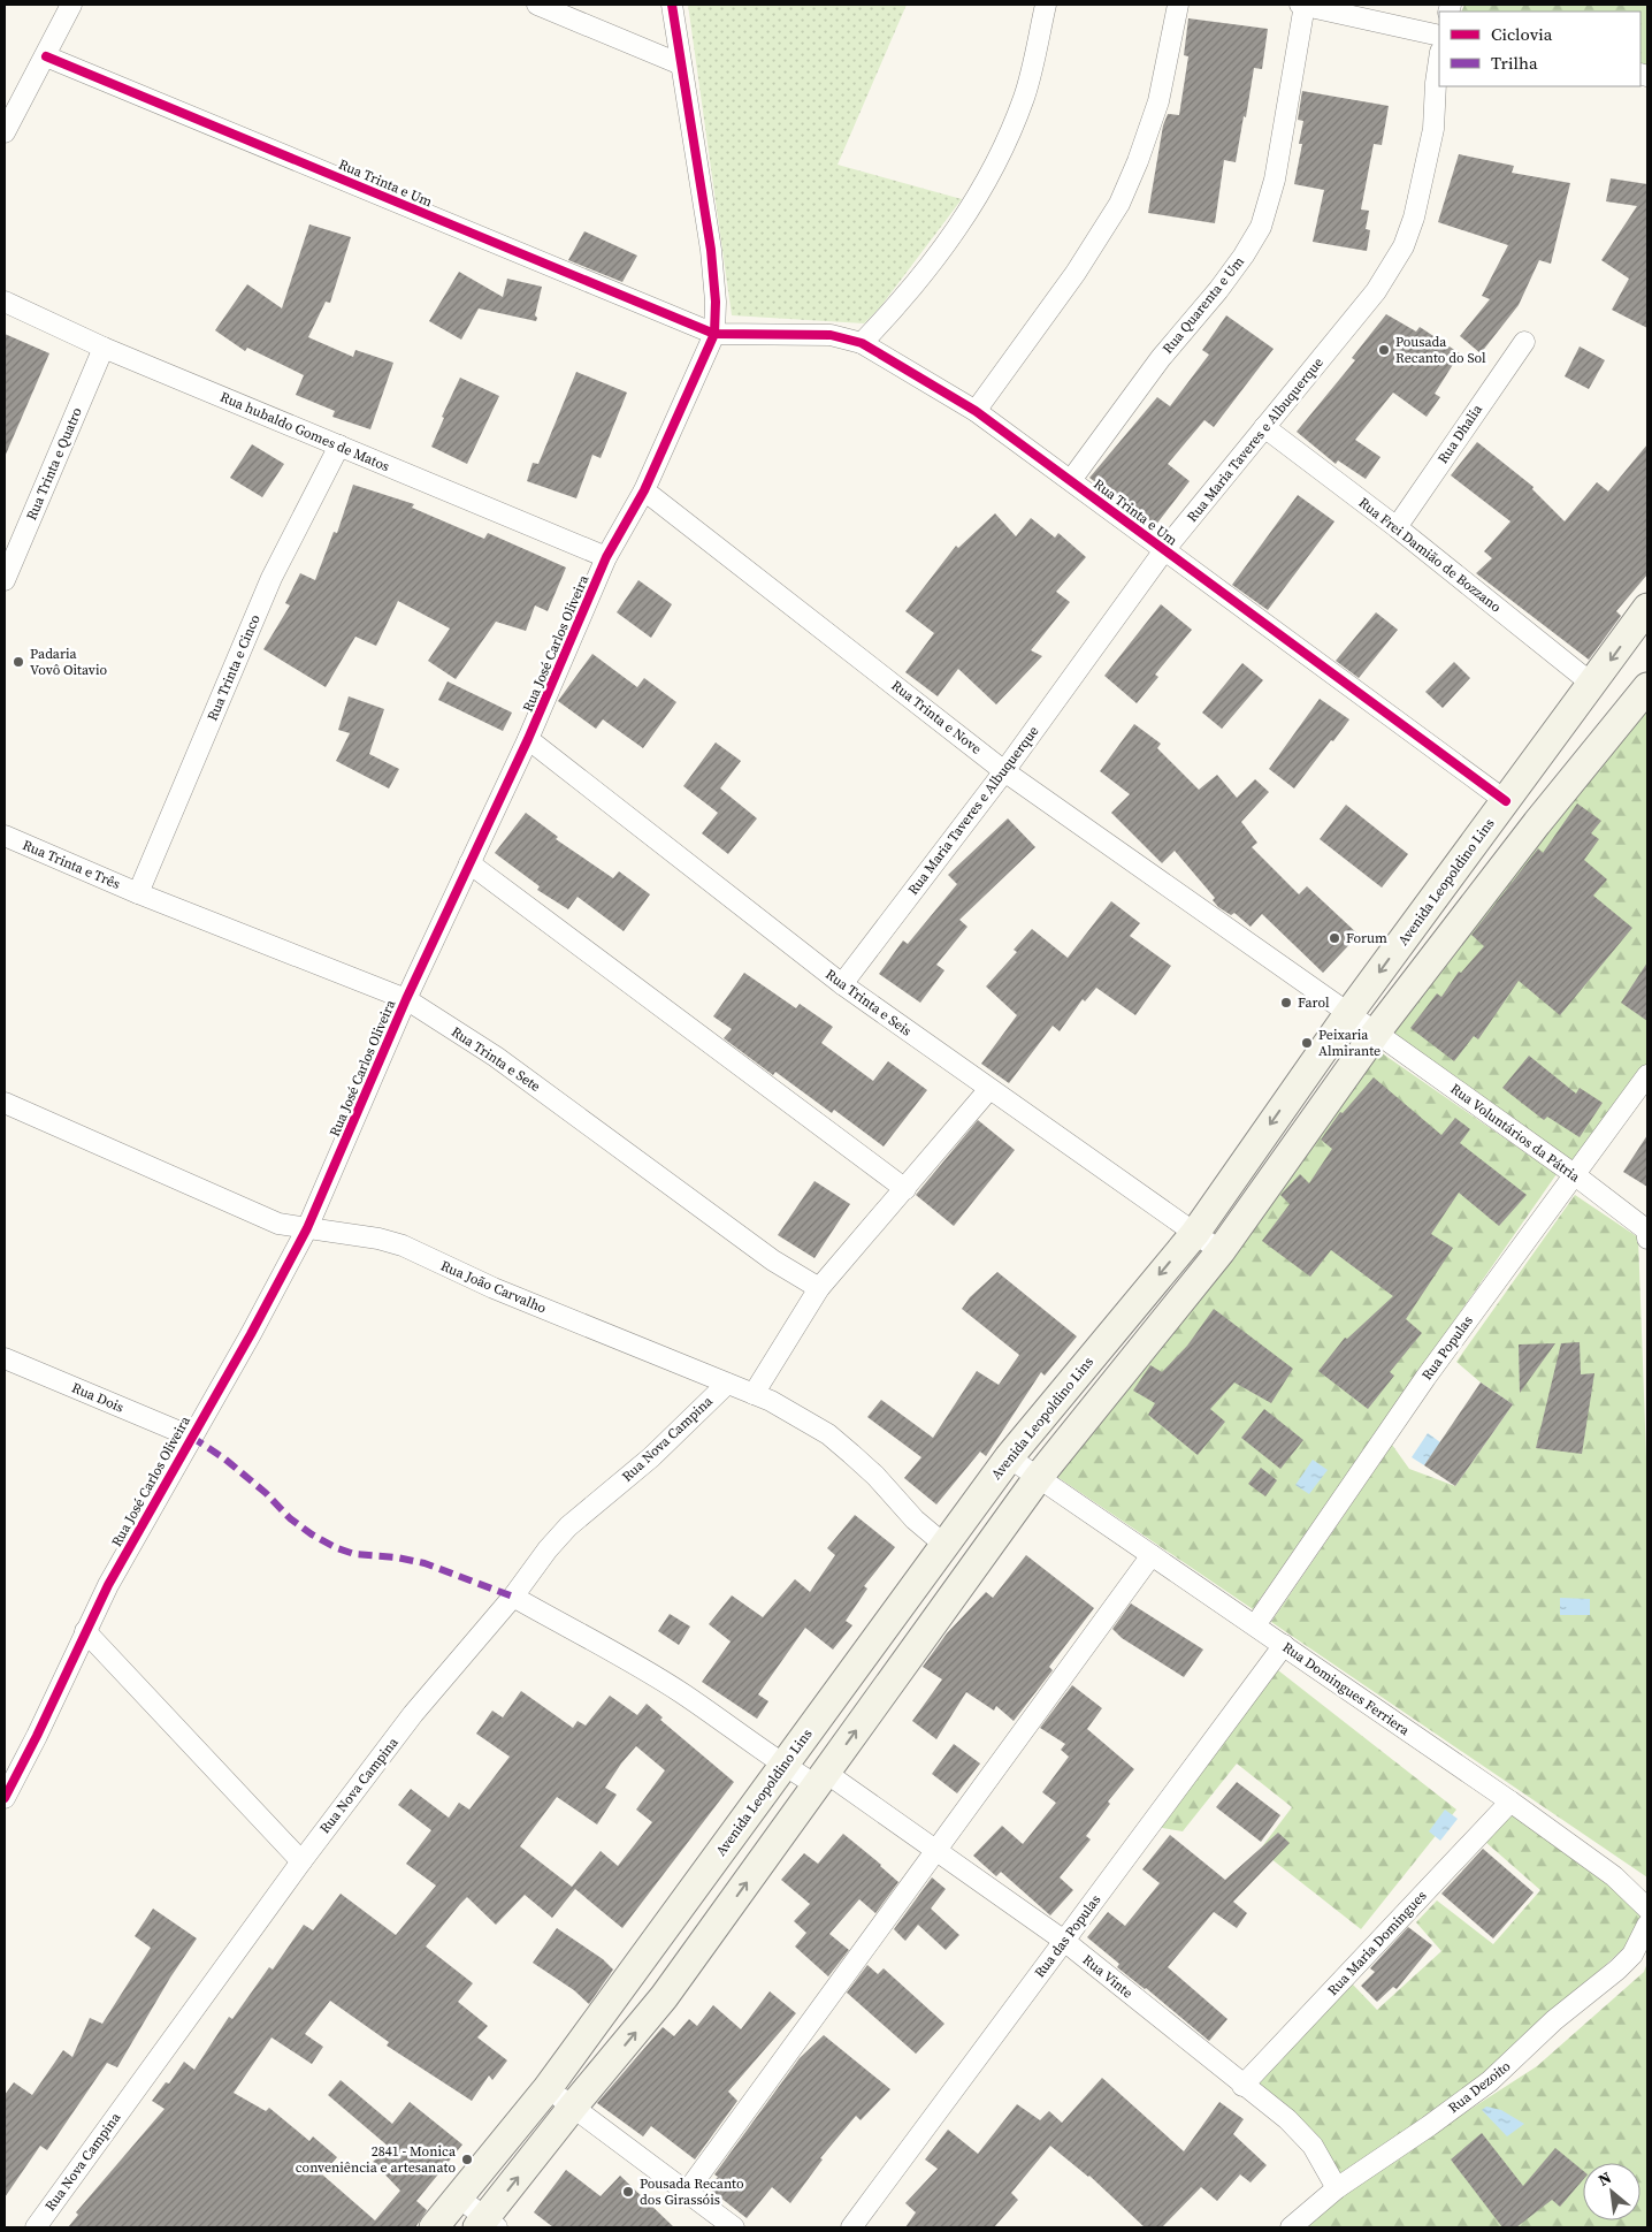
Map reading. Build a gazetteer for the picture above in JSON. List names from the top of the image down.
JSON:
{
  "streets": {
    "main road": ["Avenida Leopoldino Lins"],
    "street": [
      "Rua Trinta e Um",
      "Rua Quarenta e Um",
      "Rua hubaldo Gomes de Matos",
      "Rua Dhalia",
      "Rua Maria Taveres e Albuquerque",
      "Rua Trinta e Quatro",
      "Rua Frei Damião de Bozzano",
      "Rua José Carlos Oliveira",
      "Rua Trinta e Cinco",
      "Rua Trinta e Nove",
      "Rua Trinta e Três",
      "Rua Trinta e Seis",
      "Rua Trinta e Sete",
      "Rua Voluntários da Pátria",
      "Rua João Carvalho",
      "Rua Populas",
      "Rua Dois",
      "Rua Nova Campina",
      "Rua Domingues Ferriera",
      "Rua das Populas",
      "Rua Maria Domingues",
      "Rua Vinte",
      "Rua Dezoito"
    ]
  },
  "crossings": [
    ["Rua Trinta e Um", "Rua Quarenta e Um"],
    ["Rua Trinta e Um", "Rua Maria Taveres e Albuquerque"],
    ["Rua Trinta e Um", "Rua José Carlos Oliveira"],
    ["Rua Trinta e Um", "Avenida Leopoldino Lins"],
    ["Rua hubaldo Gomes de Matos", "Rua Trinta e Quatro"],
    ["Rua hubaldo Gomes de Matos", "Rua José Carlos Oliveira"],
    ["Rua hubaldo Gomes de Matos", "Rua Trinta e Cinco"],
    ["Rua Dhalia", "Rua Frei Damião de Bozzano"],
    ["Rua Maria Taveres e Albuquerque", "Rua Frei Damião de Bozzano"],
    ["Rua Maria Taveres e Albuquerque", "Rua Trinta e Nove"],
    ["Rua Maria Taveres e Albuquerque", "Rua Trinta e Seis"],
    ["Rua Frei Damião de Bozzano", "Avenida Leopoldino Lins"],
    ["Rua José Carlos Oliveira", "Rua Trinta e Nove"],
    ["Rua José Carlos Oliveira", "Rua Trinta e Seis"],
    ["Rua José Carlos Oliveira", "Rua Trinta e Sete"],
    ["Rua José Carlos Oliveira", "Rua João Carvalho"],
    ["Rua José Carlos Oliveira", "Rua Dois"],
    ["Rua Trinta e Cinco", "Rua Trinta e Três"],
    ["Rua Trinta e Cinco", "Rua Trinta e Sete"],
    ["Rua Trinta e Nove", "Avenida Leopoldino Lins"],
    ["Rua Trinta e Nove", "Rua Voluntários da Pátria"],
    ["Rua Trinta e Três", "Rua Trinta e Sete"],
    ["Avenida Leopoldino Lins", "Rua Trinta e Seis"],
    ["Avenida Leopoldino Lins", "Rua Voluntários da Pátria"],
    ["Avenida Leopoldino Lins", "Rua João Carvalho"],
    ["Avenida Leopoldino Lins", "Rua Domingues Ferriera"],
    ["Avenida Leopoldino Lins", "Rua Vinte"],
    ["Rua Voluntários da Pátria", "Rua Populas"],
    ["Rua João Carvalho", "Rua Nova Campina"],
    ["Rua Populas", "Rua Domingues Ferriera"],
    ["Rua Nova Campina", "Rua Vinte"],
    ["Rua Domingues Ferriera", "Rua das Populas"],
    ["Rua Domingues Ferriera", "Rua Maria Domingues"],
    ["Rua das Populas", "Rua Vinte"],
    ["Rua Maria Domingues", "Rua Vinte"],
    ["Rua Vinte", "Rua Dezoito"]
  ],
  "places": [
    "Pousada Recanto do Sol",
    "Padaria Vovô Oitavio",
    "Forum",
    "Farol",
    "Peixaria Almirante",
    "2841 - Monica conveniência e artesanato",
    "Pousada Recanto dos Girassóis"
  ],
  "legend": ["Ciclovia", "Trilha"],
  "north": "top left"
}
